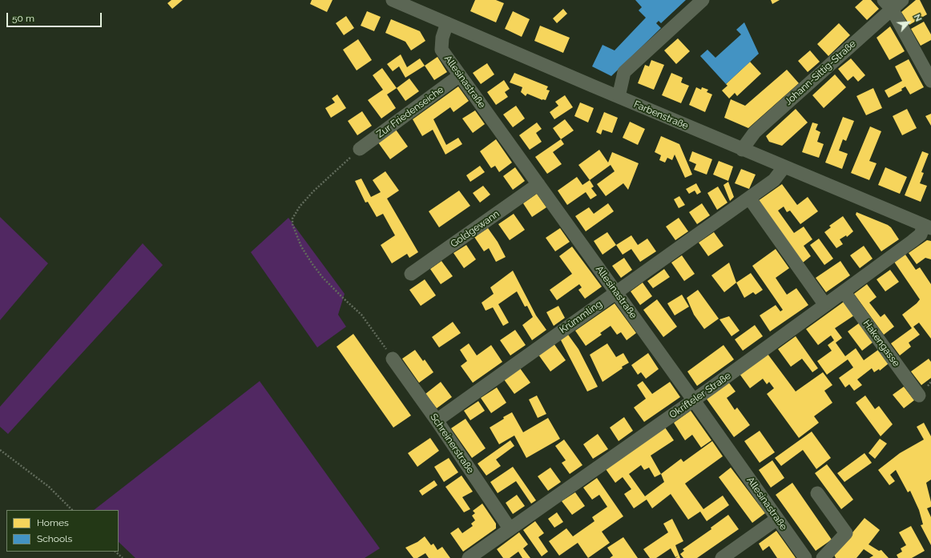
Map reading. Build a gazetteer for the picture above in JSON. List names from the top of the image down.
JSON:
{
  "streets": {
    "street": [
      "Johann-Sittig-Straße",
      "Allesinastraße",
      "Zur Friedenseiche",
      "Farbenstraße",
      "Goldgewann",
      "Krümmling",
      "Hakengasse",
      "Okrifteler Straße",
      "Schreinerstraße"
    ]
  },
  "crossings": [
    ["Johann-Sittig-Straße", "Farbenstraße"],
    ["Allesinastraße", "Zur Friedenseiche"],
    ["Allesinastraße", "Farbenstraße"],
    ["Allesinastraße", "Goldgewann"],
    ["Allesinastraße", "Krümmling"],
    ["Allesinastraße", "Okrifteler Straße"],
    ["Farbenstraße", "Krümmling"],
    ["Farbenstraße", "Okrifteler Straße"],
    ["Krümmling", "Schreinerstraße"],
    ["Hakengasse", "Okrifteler Straße"],
    ["Okrifteler Straße", "Schreinerstraße"]
  ],
  "legend": ["Homes", "Schools"],
  "scale_bar": "50 m",
  "north": "top right"
}
